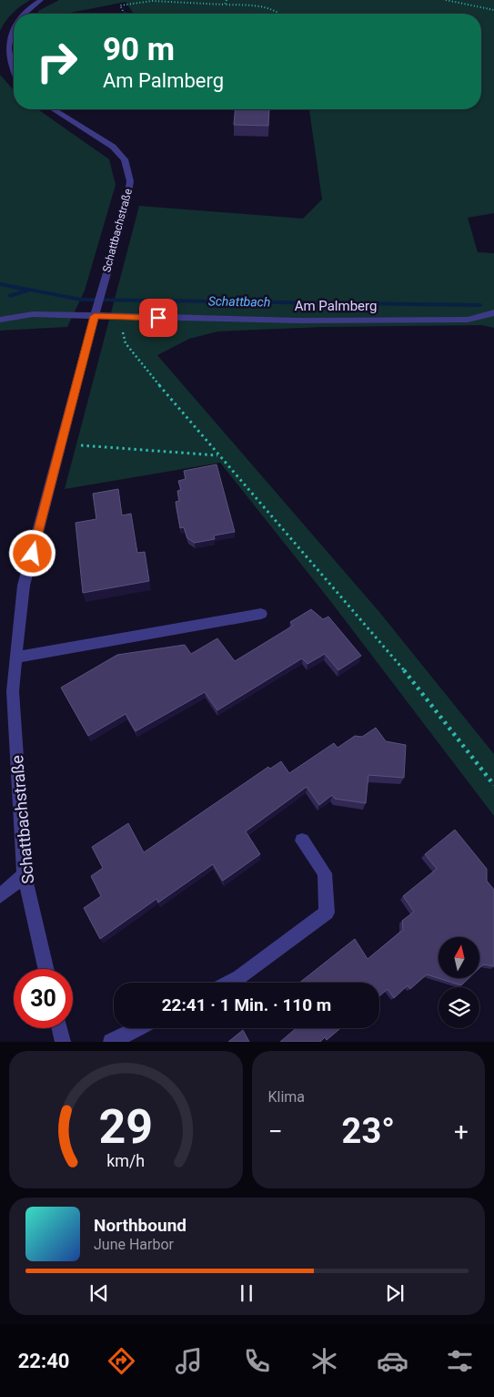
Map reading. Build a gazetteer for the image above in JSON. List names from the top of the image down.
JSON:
{
  "streets": {
    "street": ["Schattbachstraße", "Am Palmberg"]
  },
  "crossings": [
    ["Schattbachstraße", "Am Palmberg"]
  ],
  "water": ["Schattbach"],
  "north": "top",
  "page": {
    "turn": ["90 m", "Am Palmberg"],
    "limit": "30",
    "trip": "22:41 · 1 Min. · 110 m",
    "tile": "Klima",
    "heat": ["−", "23°", "+"],
    "song": ["Northbound", "June Harbor"],
    "tabs": "22:40",
    "gauge": ["29", "km/h"]
  }
}
